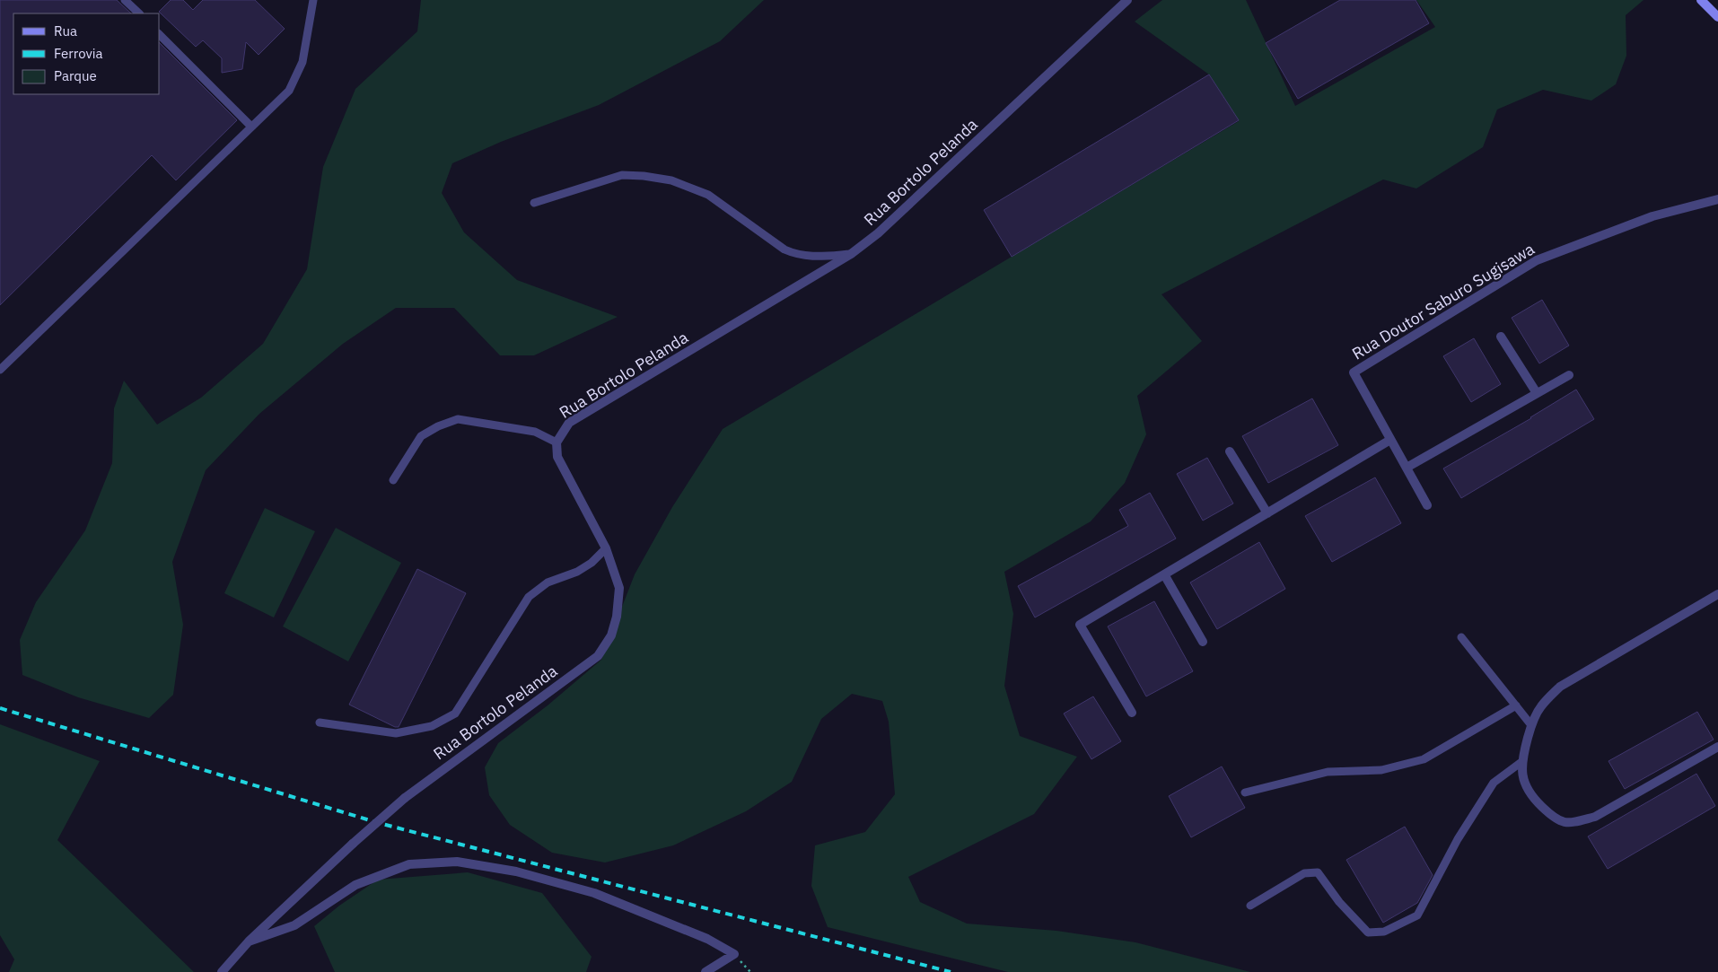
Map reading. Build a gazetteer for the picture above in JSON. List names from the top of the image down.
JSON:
{
  "streets": {
    "street": ["Rua Bortolo Pelanda", "Rua Doutor Saburo Sugisawa"]
  },
  "legend": ["Rua", "Ferrovia", "Parque"]
}
